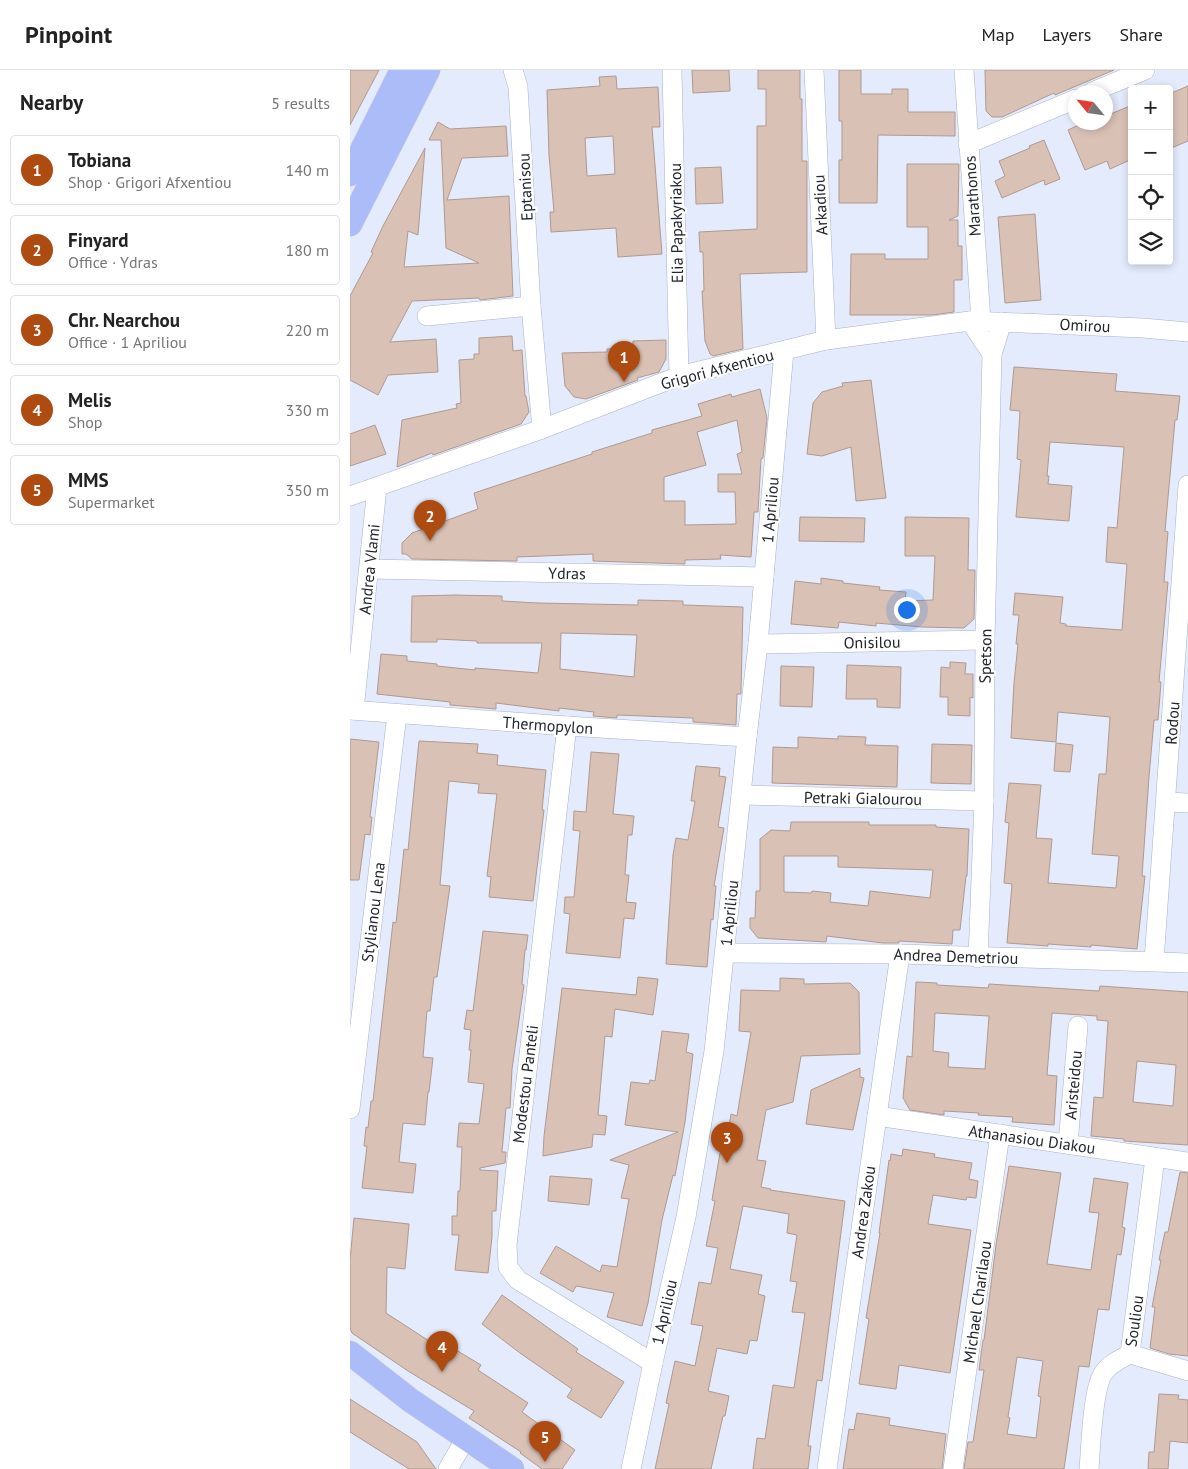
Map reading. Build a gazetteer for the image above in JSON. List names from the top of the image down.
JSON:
{
  "streets": {
    "street": [
      "Eptanisou",
      "Marathonos",
      "Arkadiou",
      "Elia Papakyriakou",
      "Omirou",
      "Grigori Afxentiou",
      "1 Apriliou",
      "Andrea Vlami",
      "Ydras",
      "Onisilou",
      "Spetson",
      "Rodou",
      "Thermopylon",
      "Petraki Gialourou",
      "Stylianou Lena",
      "Andrea Demetriou",
      "Modestou Panteli",
      "Aristeidou",
      "Athanasiou Diakou",
      "Andrea Zakou",
      "Michael Charilaou",
      "Souliou"
    ]
  },
  "crossings": [
    ["Eptanisou", "Grigori Afxentiou"],
    ["Marathonos", "Omirou"],
    ["Marathonos", "Grigori Afxentiou"],
    ["Arkadiou", "Grigori Afxentiou"],
    ["Elia Papakyriakou", "Grigori Afxentiou"],
    ["Omirou", "Grigori Afxentiou"],
    ["Omirou", "Spetson"],
    ["Grigori Afxentiou", "1 Apriliou"],
    ["Grigori Afxentiou", "Andrea Vlami"],
    ["1 Apriliou", "Ydras"],
    ["1 Apriliou", "Onisilou"],
    ["1 Apriliou", "Thermopylon"],
    ["1 Apriliou", "Petraki Gialourou"],
    ["1 Apriliou", "Andrea Demetriou"],
    ["1 Apriliou", "Modestou Panteli"],
    ["Andrea Vlami", "Ydras"],
    ["Andrea Vlami", "Thermopylon"],
    ["Onisilou", "Spetson"],
    ["Spetson", "Petraki Gialourou"],
    ["Spetson", "Andrea Demetriou"],
    ["Rodou", "Andrea Demetriou"],
    ["Thermopylon", "Stylianou Lena"],
    ["Thermopylon", "Modestou Panteli"],
    ["Andrea Demetriou", "Andrea Zakou"],
    ["Aristeidou", "Athanasiou Diakou"],
    ["Athanasiou Diakou", "Andrea Zakou"],
    ["Athanasiou Diakou", "Michael Charilaou"],
    ["Athanasiou Diakou", "Souliou"]
  ],
  "north": "top left",
  "page": {
    "header": "Pinpoint",
    "nav": ["Map", "Layers", "Share"],
    "heading": ["Nearby", "5 results"],
    "map_buttons": ["+", "−"],
    "list": [
      {
        "mark": "1",
        "name": "Tobiana",
        "note": "Shop · Grigori Afxentiou",
        "value": "140 m"
      },
      {
        "mark": "2",
        "name": "Finyard",
        "note": "Office · Ydras",
        "value": "180 m"
      },
      {
        "mark": "3",
        "name": "Chr. Nearchou",
        "note": "Office · 1 Apriliou",
        "value": "220 m"
      },
      {
        "mark": "4",
        "name": "Melis",
        "note": "Shop",
        "value": "330 m"
      },
      {
        "mark": "5",
        "name": "MMS",
        "note": "Supermarket",
        "value": "350 m"
      }
    ],
    "pins": [
      "1",
      "2",
      "3",
      "4",
      "5"
    ]
  }
}
